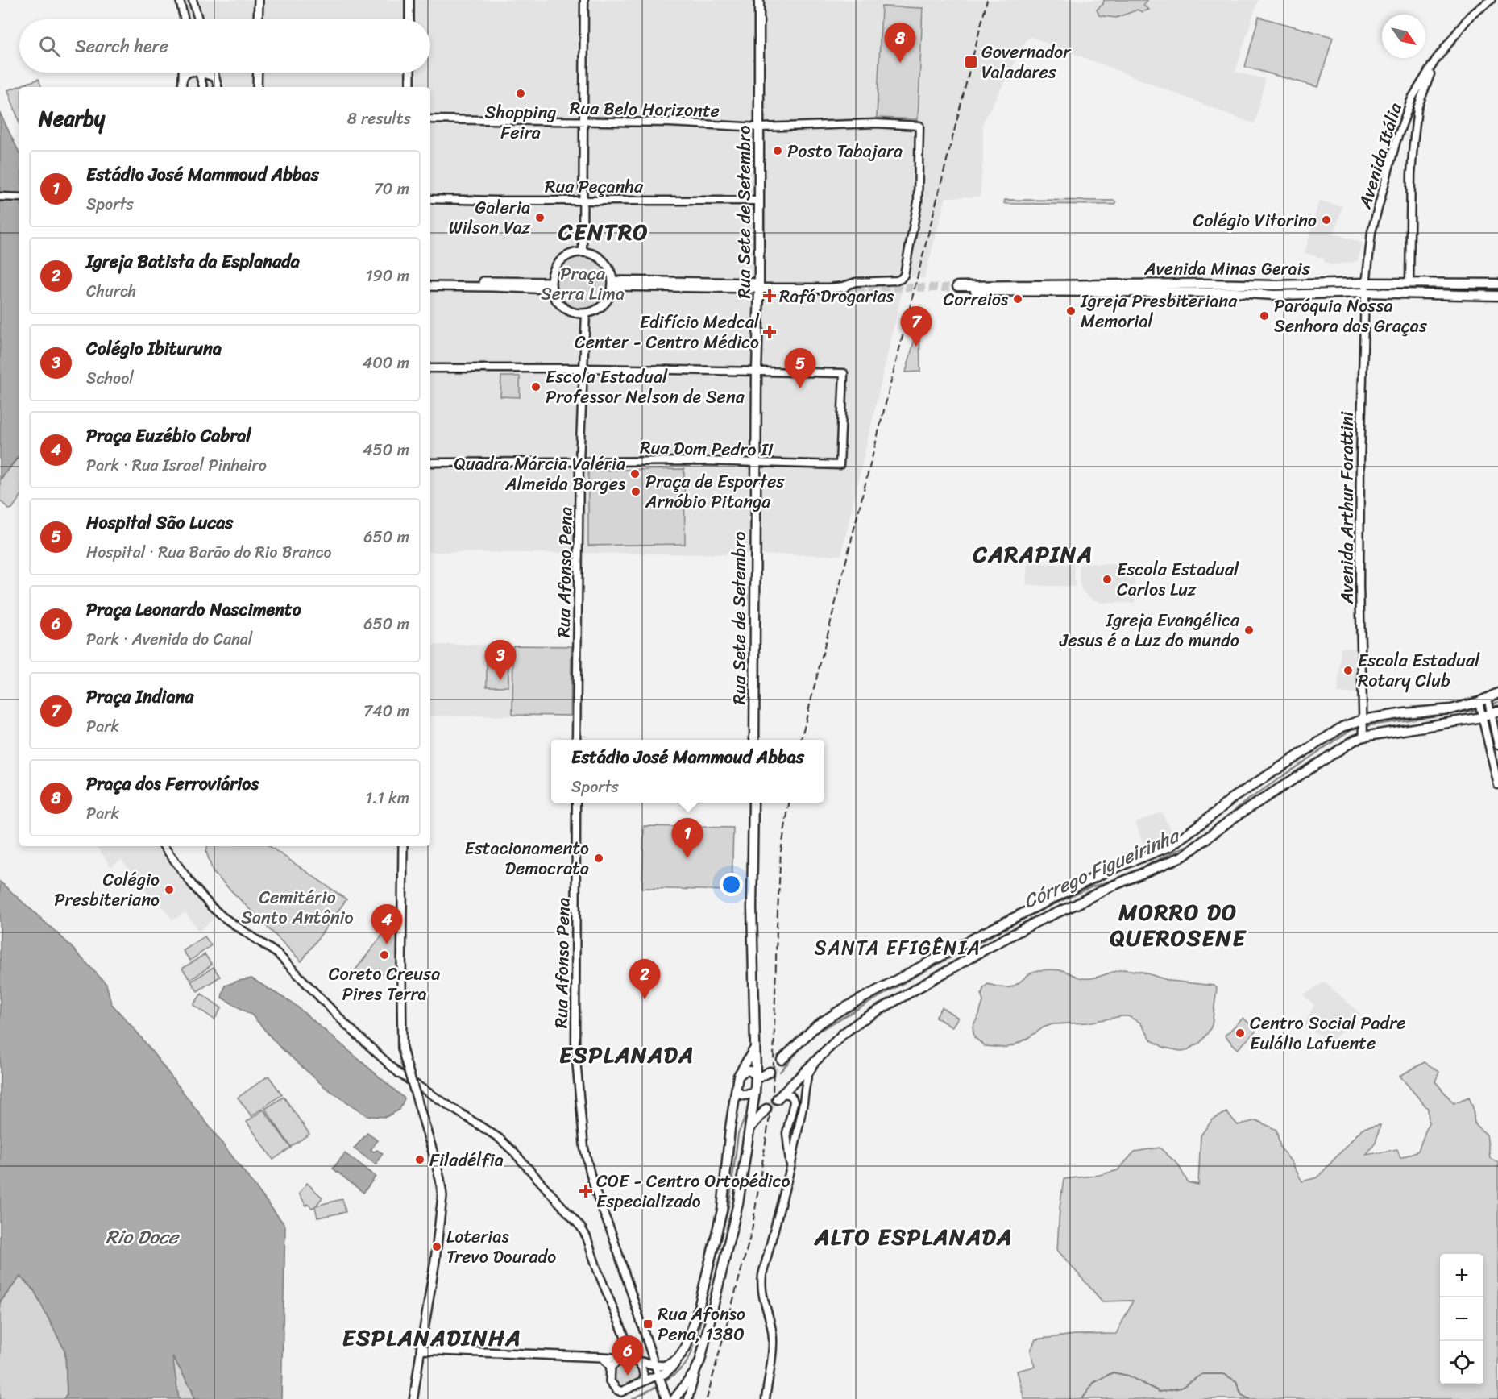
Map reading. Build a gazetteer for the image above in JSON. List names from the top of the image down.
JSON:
{
  "streets": {
    "main road": ["Rua Sete de Setembro", "Avenida Minas Gerais"],
    "street": [
      "Rua Belo Horizonte",
      "Avenida Itália",
      "Rua Peçanha",
      "Rua Dom Pedro II",
      "Avenida Arthur Forattini",
      "Rua Afonso Pena"
    ]
  },
  "crossings": [
    ["Rua Belo Horizonte", "Rua Sete de Setembro"],
    ["Avenida Itália", "Avenida Minas Gerais"],
    ["Avenida Itália", "Avenida Arthur Forattini"],
    ["Rua Peçanha", "Rua Sete de Setembro"],
    ["Rua Sete de Setembro", "Rua Dom Pedro II"],
    ["Avenida Minas Gerais", "Avenida Arthur Forattini"],
    ["Rua Dom Pedro II", "Rua Afonso Pena"]
  ],
  "districts": [
    "CENTRO",
    "CARAPINA",
    "MORRO DO QUEROSENE",
    "SANTA EFIGÊNIA",
    "ESPLANADA",
    "ALTO ESPLANADA",
    "ESPLANADINHA"
  ],
  "water": ["Córrego Figueirinha", "Rio Doce"],
  "parks": ["Praça Serra Lima", "Cemitério Santo Antônio"],
  "places": {
    "transit": ["Governador Valadares", "Rua Afonso Pena, 1380"],
    "other": [
      "Shopping Feira",
      "Posto Tabajara",
      "Galeria Wilson Vaz",
      "Colégio Vitorino",
      "Correios",
      "Igreja Presbiteriana Memorial",
      "Paróquia Nossa Senhora das Graças",
      "Escola Estadual Professor Nelson de Sena",
      "Quadra Márcia Valéria Almeida Borges",
      "Praça de Esportes Arnóbio Pitanga",
      "Escola Estadual Carlos Luz",
      "Igreja Evangélica Jesus é a Luz do mundo",
      "Escola Estadual Rotary Club",
      "Estacionamento Democrata",
      "Colégio Presbiteriano",
      "Coreto Creusa Pires Terra",
      "Centro Social Padre Eulálio Lafuente",
      "Filadélfia",
      "Loterias Trevo Dourado"
    ],
    "health": ["Rafá Drogarias", "Edifício Medcal Center - Centro Médico", "COE - Centro Ortopédico Especializado"]
  },
  "north": "bottom right",
  "page": {
    "search": "Search here",
    "pins": [
      "8",
      "7",
      "5",
      "3",
      "1",
      "4",
      "2",
      "6"
    ],
    "heading": ["Nearby", "8 results"],
    "list": [
      {
        "mark": "1",
        "name": "Estádio José Mammoud Abbas",
        "note": "Sports",
        "value": "70 m"
      },
      {
        "mark": "2",
        "name": "Igreja Batista da Esplanada",
        "note": "Church",
        "value": "190 m"
      },
      {
        "mark": "3",
        "name": "Colégio Ibituruna",
        "note": "School",
        "value": "400 m"
      },
      {
        "mark": "4",
        "name": "Praça Euzébio Cabral",
        "note": "Park · Rua Israel Pinheiro",
        "value": "450 m"
      },
      {
        "mark": "5",
        "name": "Hospital São Lucas",
        "note": "Hospital · Rua Barão do Rio Branco",
        "value": "650 m"
      },
      {
        "mark": "6",
        "name": "Praça Leonardo Nascimento",
        "note": "Park · Avenida do Canal",
        "value": "650 m"
      },
      {
        "mark": "7",
        "name": "Praça Indiana",
        "note": "Park",
        "value": "740 m"
      },
      {
        "mark": "8",
        "name": "Praça dos Ferroviários",
        "note": "Park",
        "value": "1.1 km"
      }
    ],
    "popup": ["Estádio José Mammoud Abbas", "Sports"],
    "map_buttons": ["+", "−"]
  }
}
